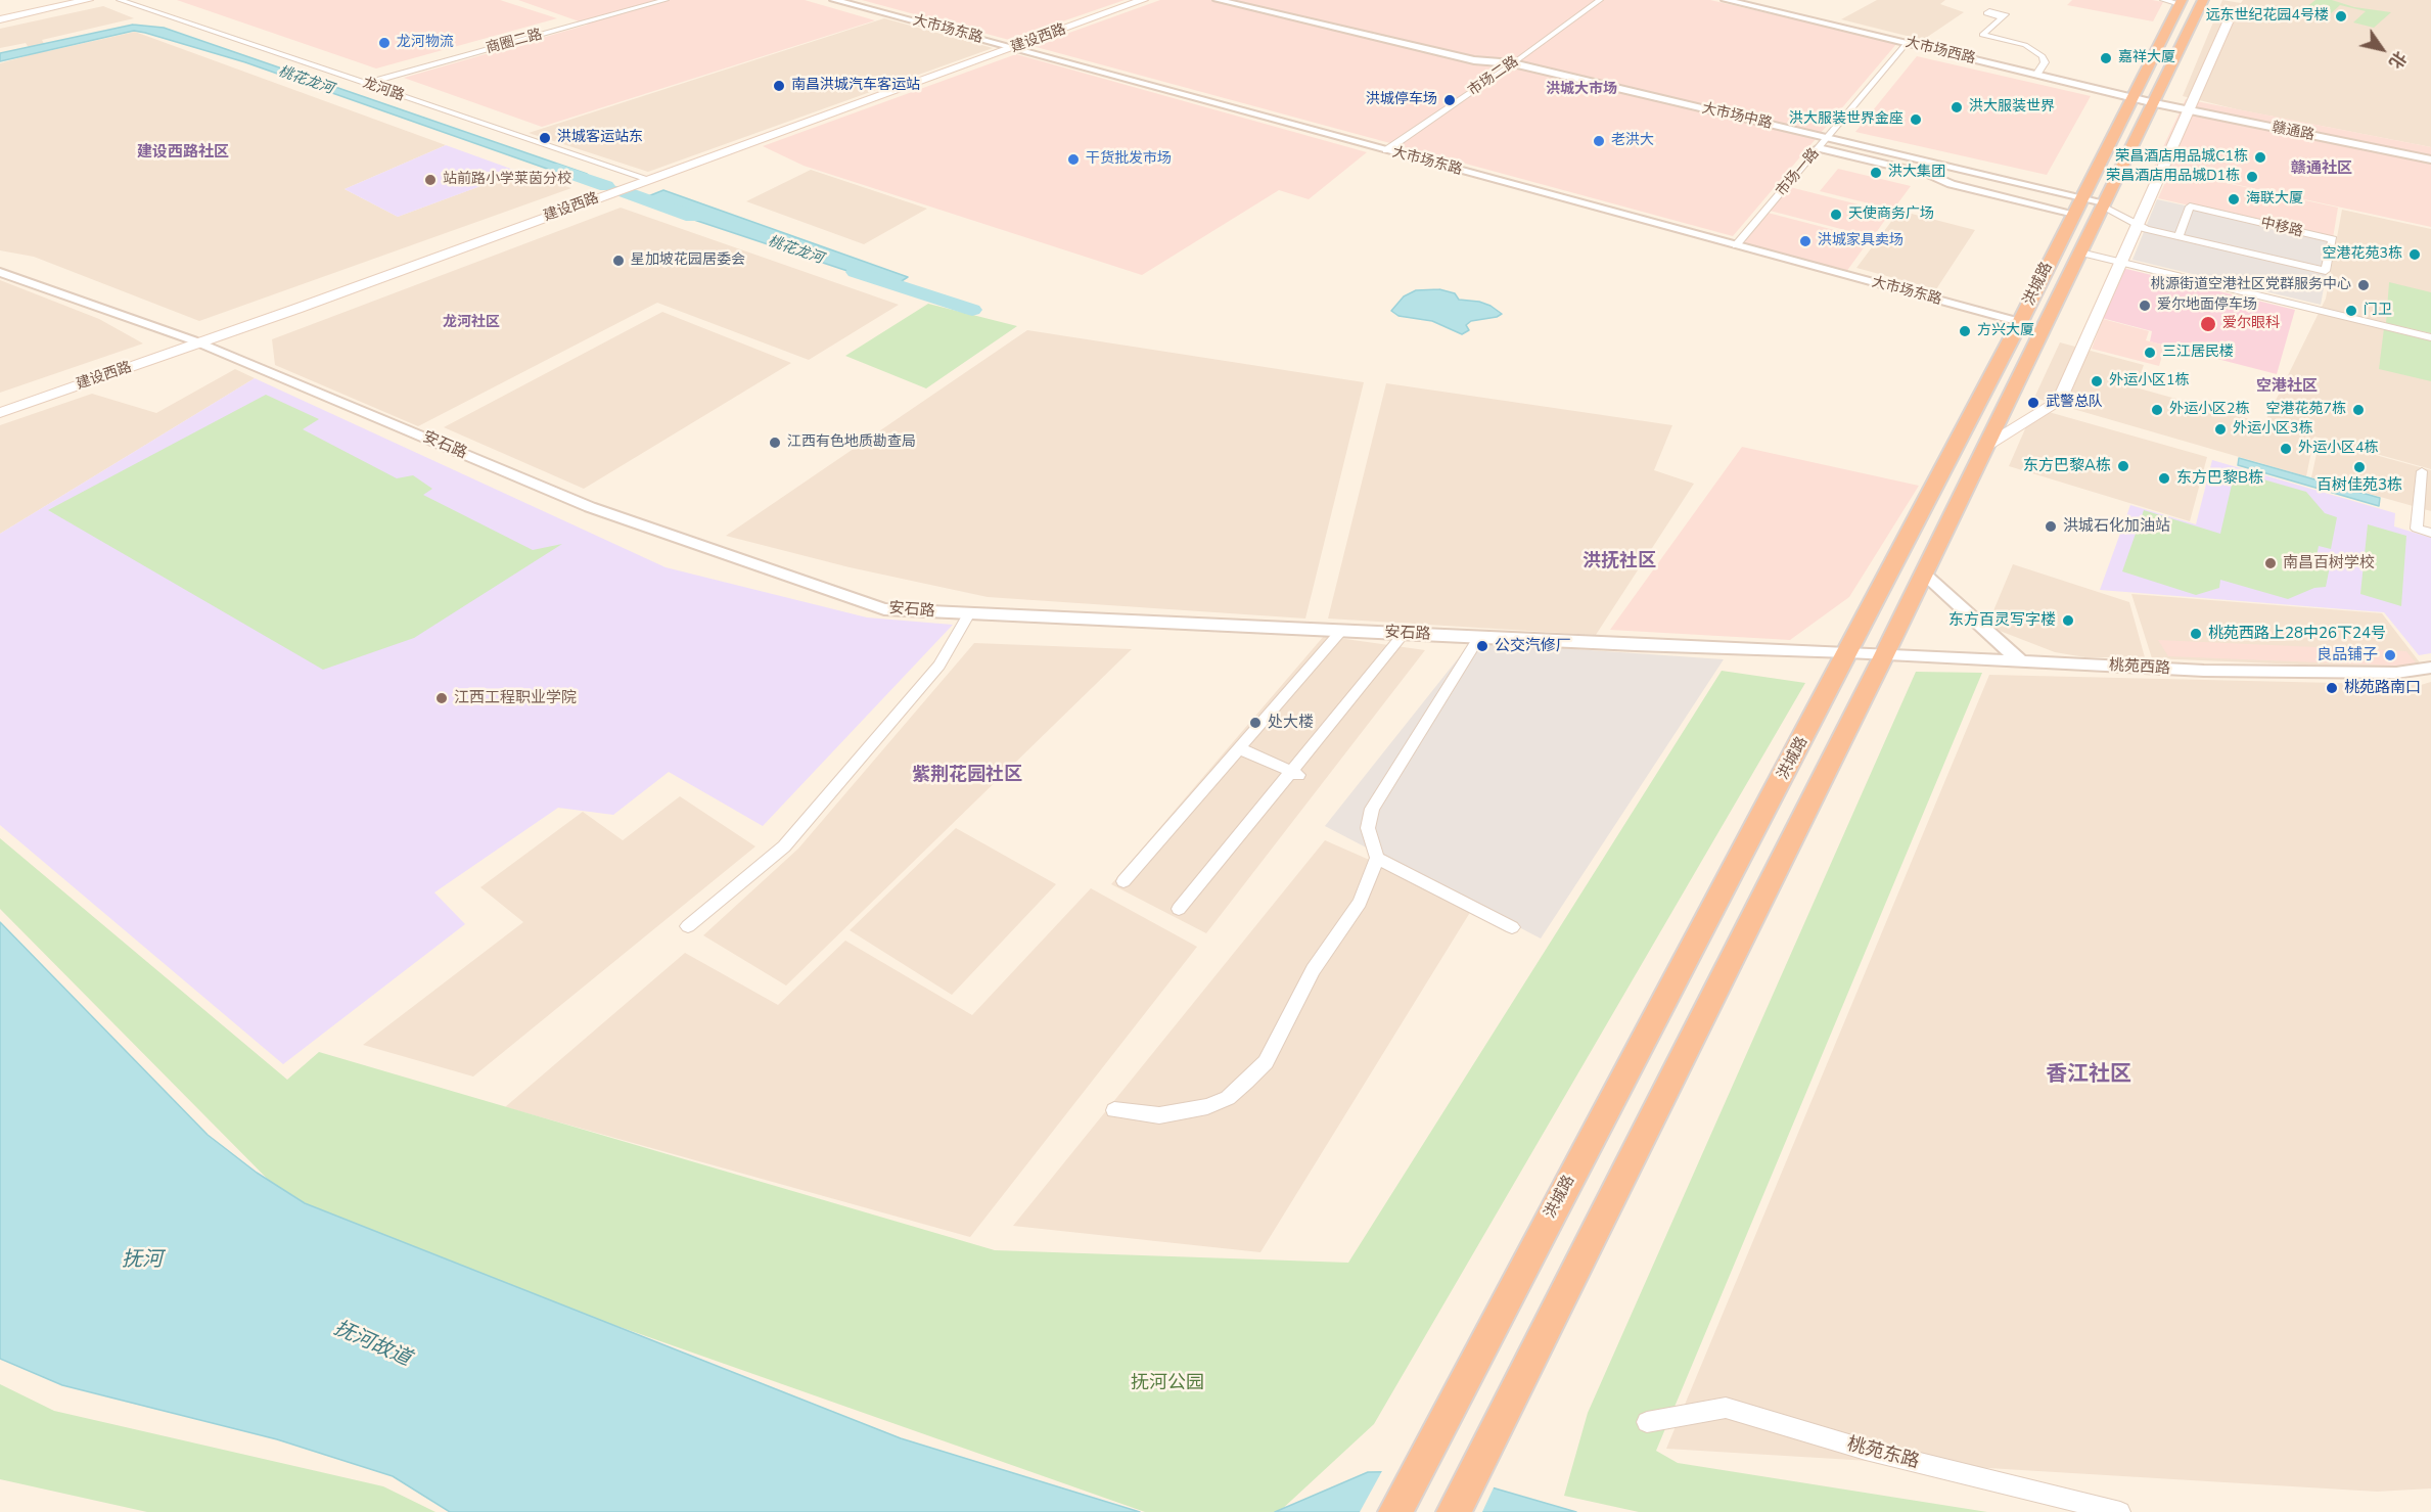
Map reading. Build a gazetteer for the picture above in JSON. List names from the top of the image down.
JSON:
{
  "streets": {
    "highway": ["洪城路"],
    "main road": ["建设西路"],
    "street": [
      "大市场东路",
      "商圈二路",
      "大市场西路",
      "市场二路",
      "龙河路",
      "大市场中路",
      "赣通路",
      "市场一路",
      "中移路",
      "安石路",
      "桃苑西路",
      "桃苑东路"
    ]
  },
  "crossings": [
    ["大市场东路", "建设西路"],
    ["大市场东路", "市场二路"],
    ["大市场东路", "市场一路"],
    ["大市场东路", "洪城路"],
    ["建设西路", "龙河路"],
    ["建设西路", "安石路"],
    ["商圈二路", "龙河路"],
    ["大市场西路", "赣通路"],
    ["大市场西路", "市场一路"],
    ["大市场西路", "洪城路"],
    ["市场二路", "大市场中路"],
    ["大市场中路", "市场一路"],
    ["大市场中路", "中移路"],
    ["大市场中路", "洪城路"],
    ["赣通路", "洪城路"],
    ["中移路", "洪城路"],
    ["洪城路", "安石路"],
    ["洪城路", "桃苑西路"],
    ["安石路", "桃苑西路"]
  ],
  "districts": [
    "洪城大市场",
    "建设西路社区",
    "赣通社区",
    "龙河社区",
    "空港社区",
    "洪抚社区",
    "紫荆花园社区",
    "香江社区"
  ],
  "water": ["桃花龙河", "抚河", "抚河故道"],
  "parks": ["抚河公园"],
  "places": [
    "远东世纪花园4号楼",
    "龙河物流",
    "嘉祥大厦",
    "南昌洪城汽车客运站",
    "洪城停车场",
    "洪大服装世界",
    "洪大服装世界金座",
    "洪城客运站东",
    "老洪大",
    "荣昌酒店用品城C1栋",
    "干货批发市场",
    "洪大集团",
    "荣昌酒店用品城D1栋",
    "站前路小学莱茵分校",
    "海联大厦",
    "天使商务广场",
    "洪城家具卖场",
    "空港花苑3栋",
    "星加坡花园居委会",
    "桃源街道空港社区党群服务中心",
    "爱尔地面停车场",
    "门卫",
    "爱尔眼科",
    "方兴大厦",
    "三江居民楼",
    "外运小区1栋",
    "武警总队",
    "外运小区2栋",
    "空港花苑7栋",
    "外运小区3栋",
    "江西有色地质勘查局",
    "外运小区4栋",
    "东方巴黎A栋",
    "百树佳苑3栋",
    "东方巴黎B栋",
    "洪城石化加油站",
    "南昌百树学校",
    "东方百灵写字楼",
    "桃苑西路上28中26下24号",
    "公交汽修厂",
    "良品铺子",
    "桃苑路南口",
    "江西工程职业学院",
    "处大楼"
  ],
  "north": "bottom right"
}
